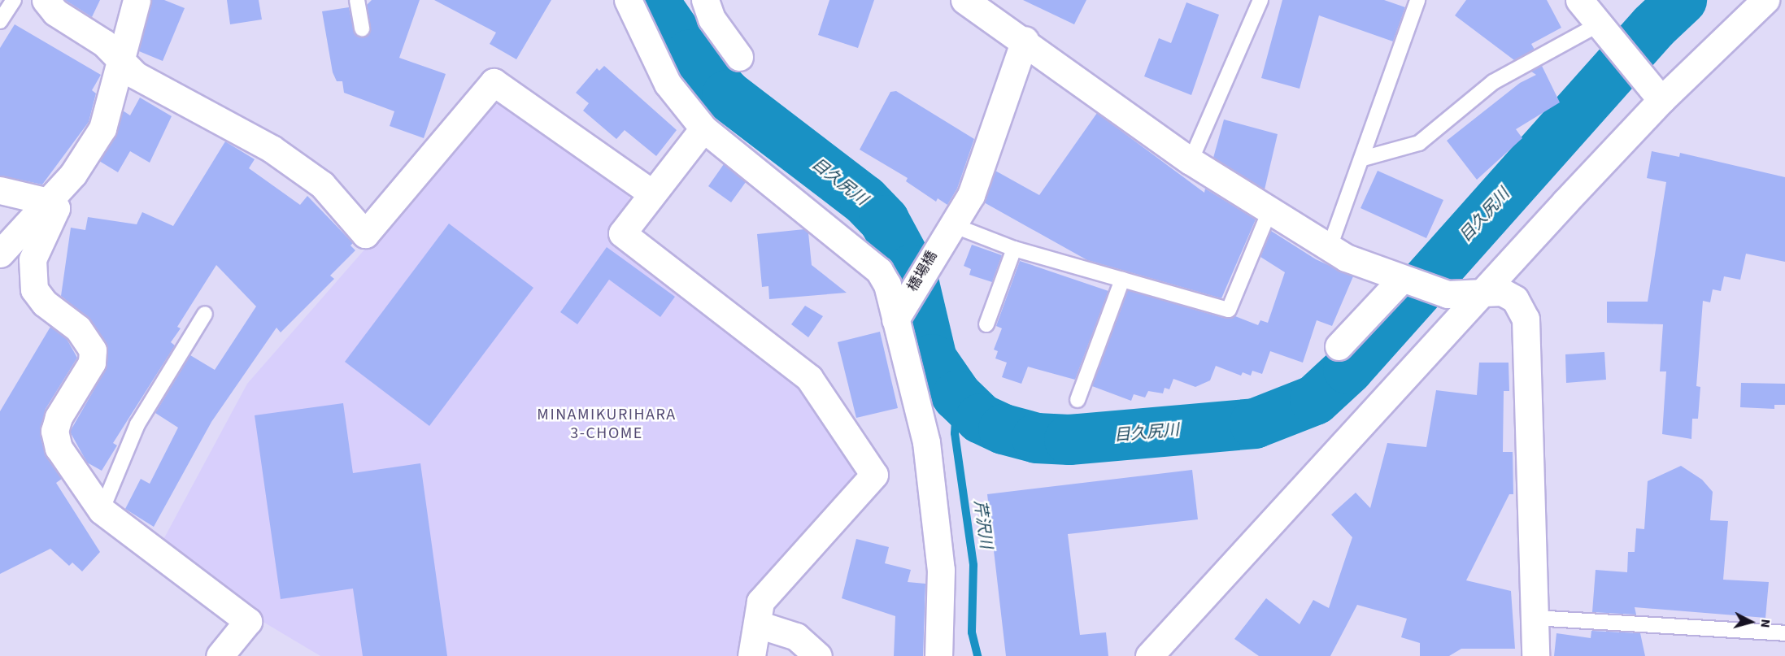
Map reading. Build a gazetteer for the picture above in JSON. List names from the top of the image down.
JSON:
{
  "streets": {
    "street": ["橋場橋"]
  },
  "districts": ["MINAMIKURIHARA 3-CHOME"],
  "water": ["目久尻川", "芹沢川"],
  "north": "right"
}
